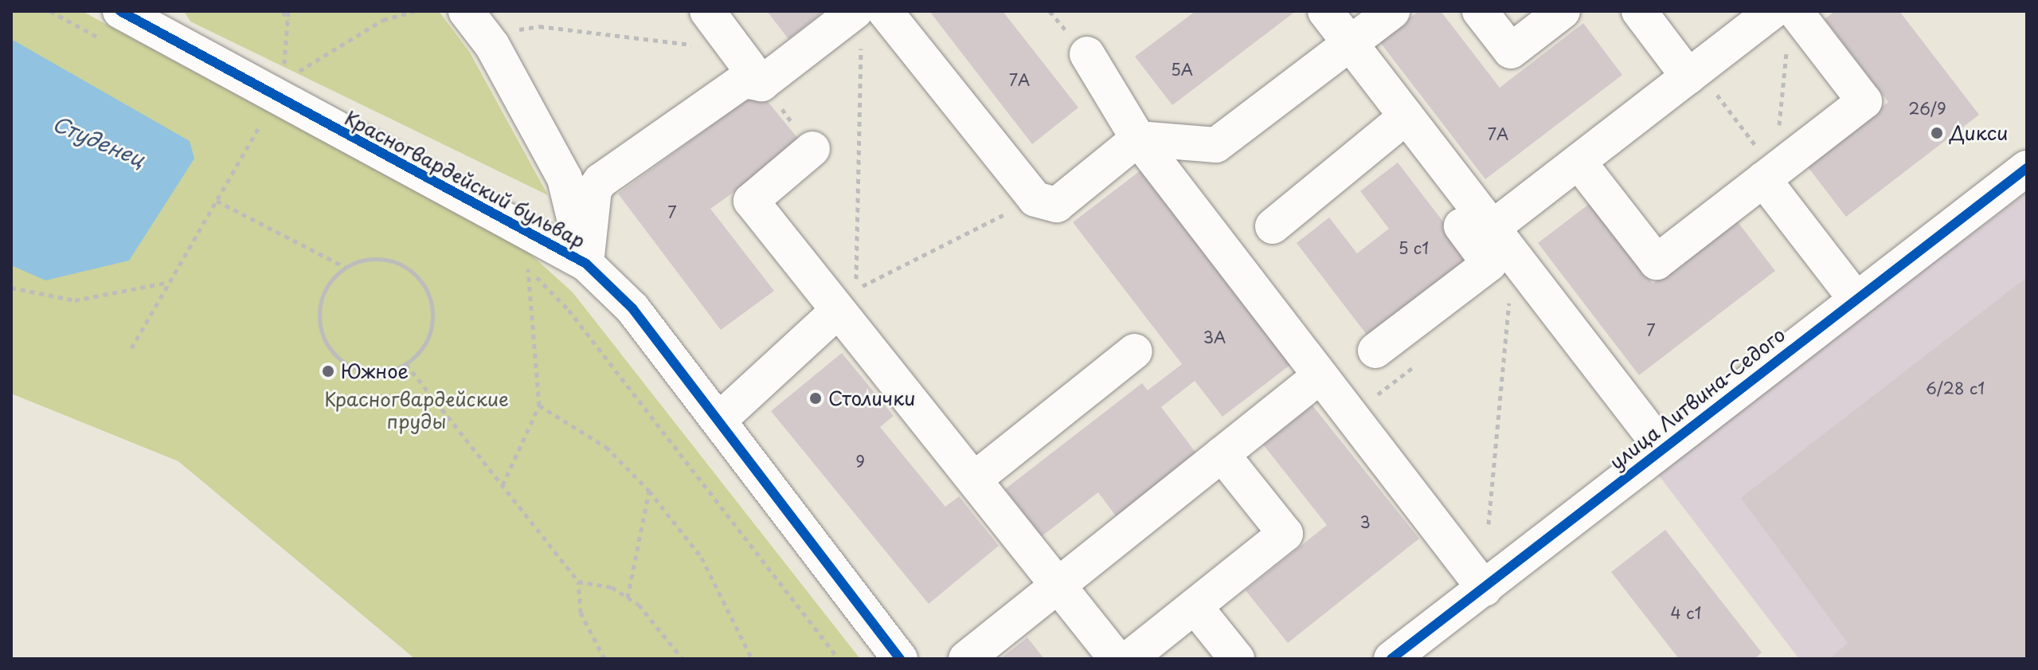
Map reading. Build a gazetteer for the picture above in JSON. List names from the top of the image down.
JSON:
{
  "streets": {
    "street": ["Красногвардейский бульвар", "улица Литвина-Седого"]
  },
  "water": ["Студенец"],
  "parks": ["Красногвардейские пруды"],
  "places": ["Дикси", "Южное", "Столички"],
  "house_numbers": [
    "5А",
    "7А",
    "26/9",
    "7А",
    "7",
    "5 с1",
    "7",
    "3А",
    "6/28 с1",
    "9",
    "3",
    "4 с1"
  ]
}
